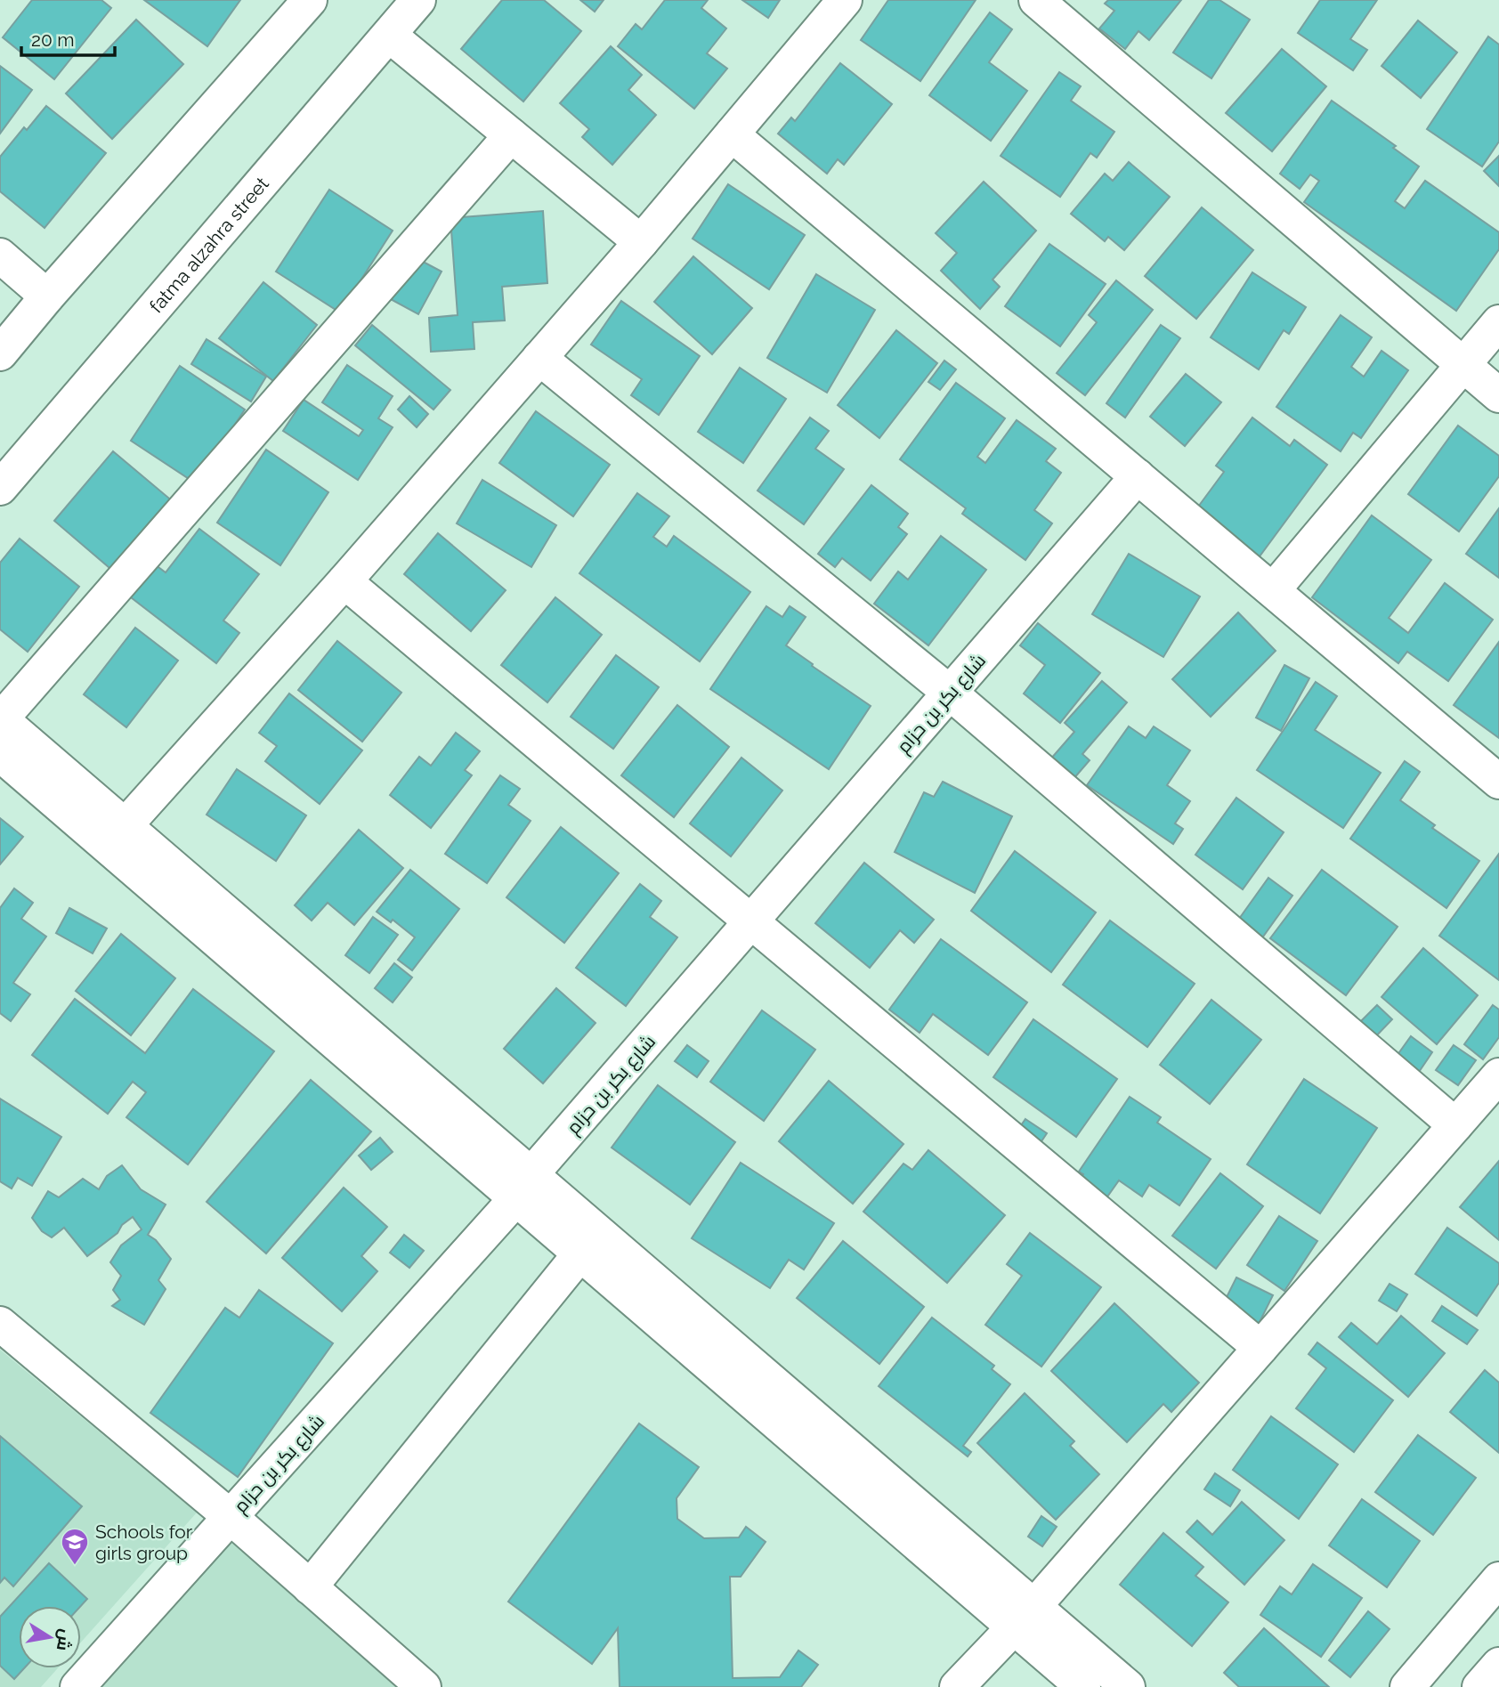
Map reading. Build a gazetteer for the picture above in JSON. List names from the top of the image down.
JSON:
{
  "streets": {
    "street": ["fatma alzahra street", "شارع بكر بن حزام"]
  },
  "places": {
    "school or university": ["Schools for girls group"]
  },
  "scale_bar": "20 m",
  "north": "right"
}
